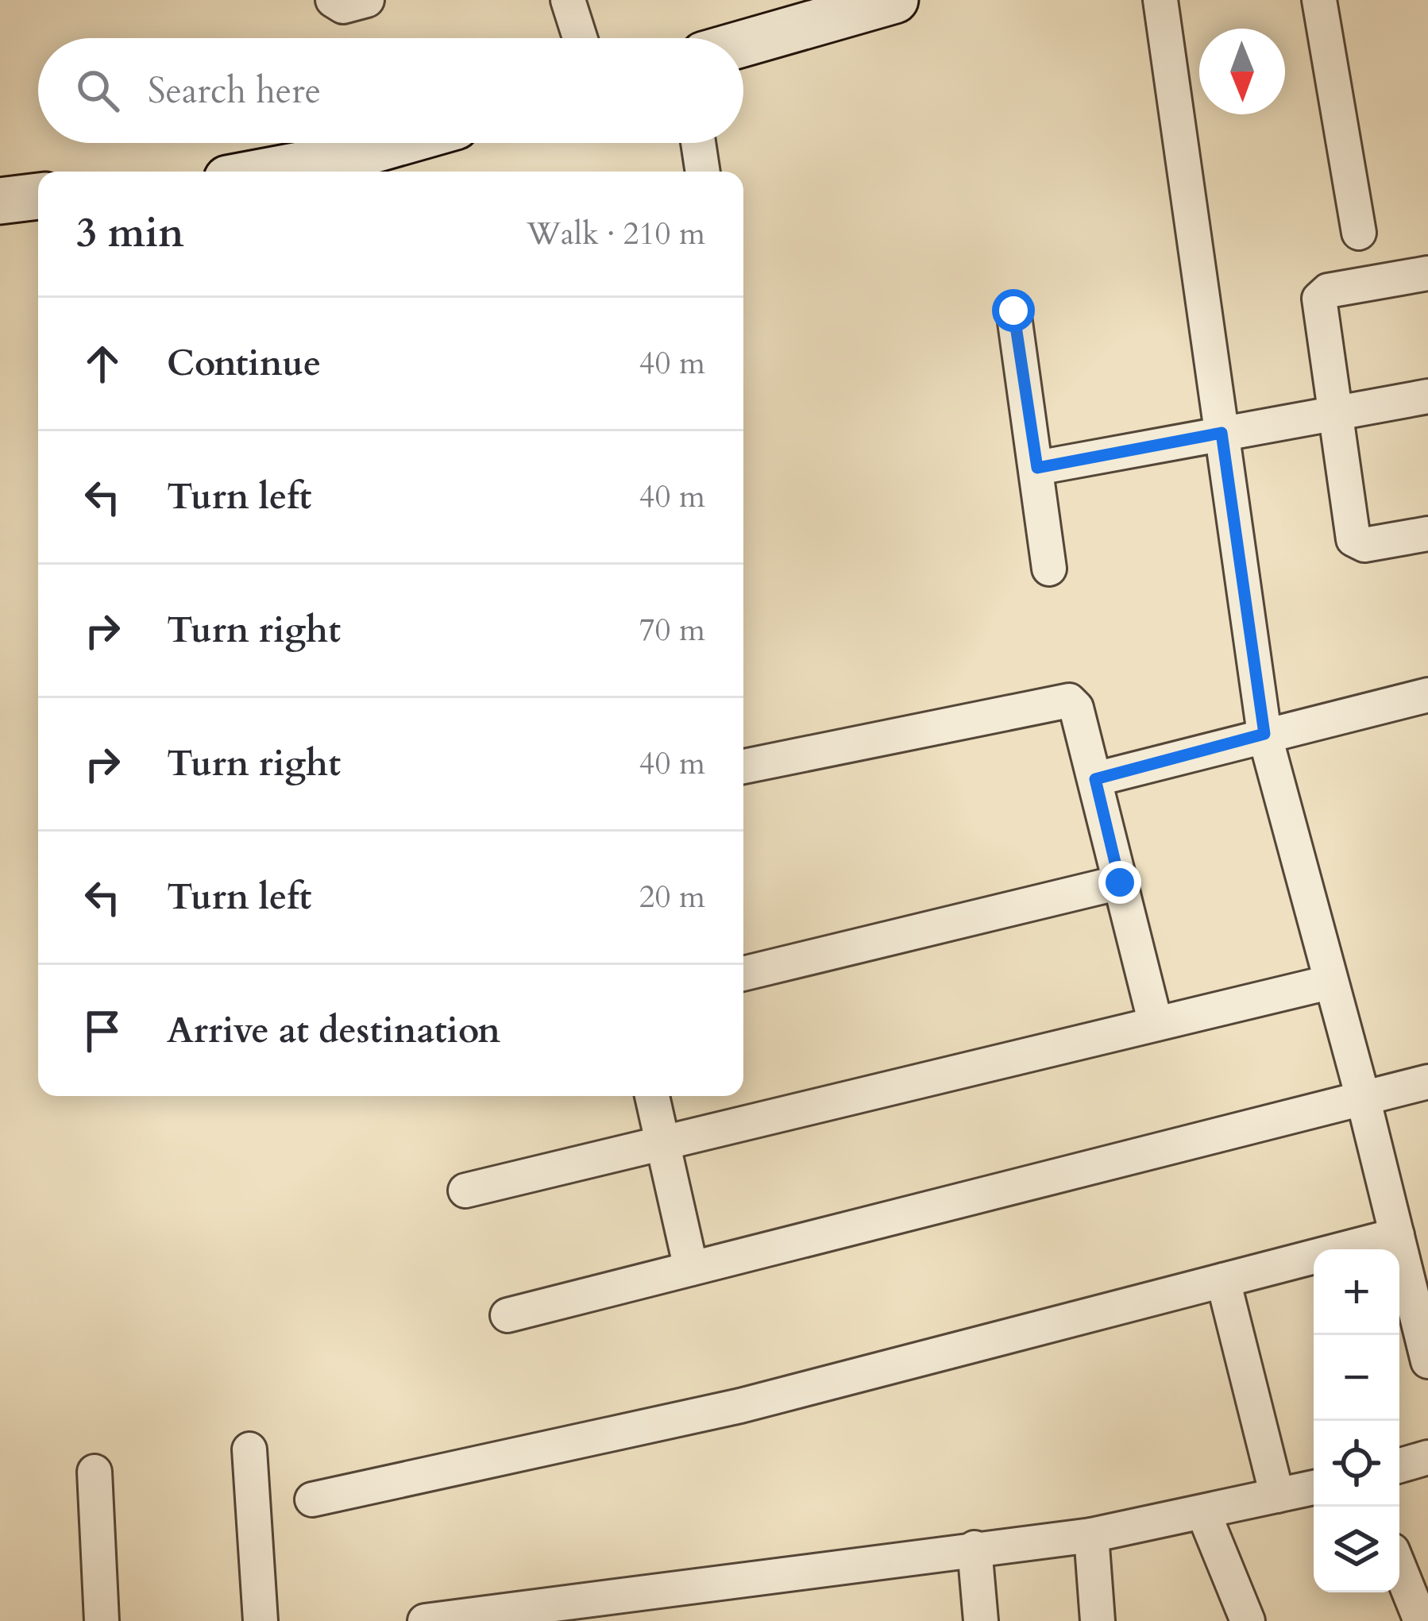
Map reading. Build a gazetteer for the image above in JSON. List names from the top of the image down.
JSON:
{
  "north": "bottom",
  "page": {
    "search": "Search here",
    "heading": ["3 min", "Walk · 210 m"],
    "list": [
      ["Continue", "40 m"],
      ["Turn left", "40 m"],
      ["Turn right", "70 m"],
      ["Turn right", "40 m"],
      ["Turn left", "20 m"],
      "Arrive at destination"
    ],
    "map_buttons": ["+", "−"]
  }
}
